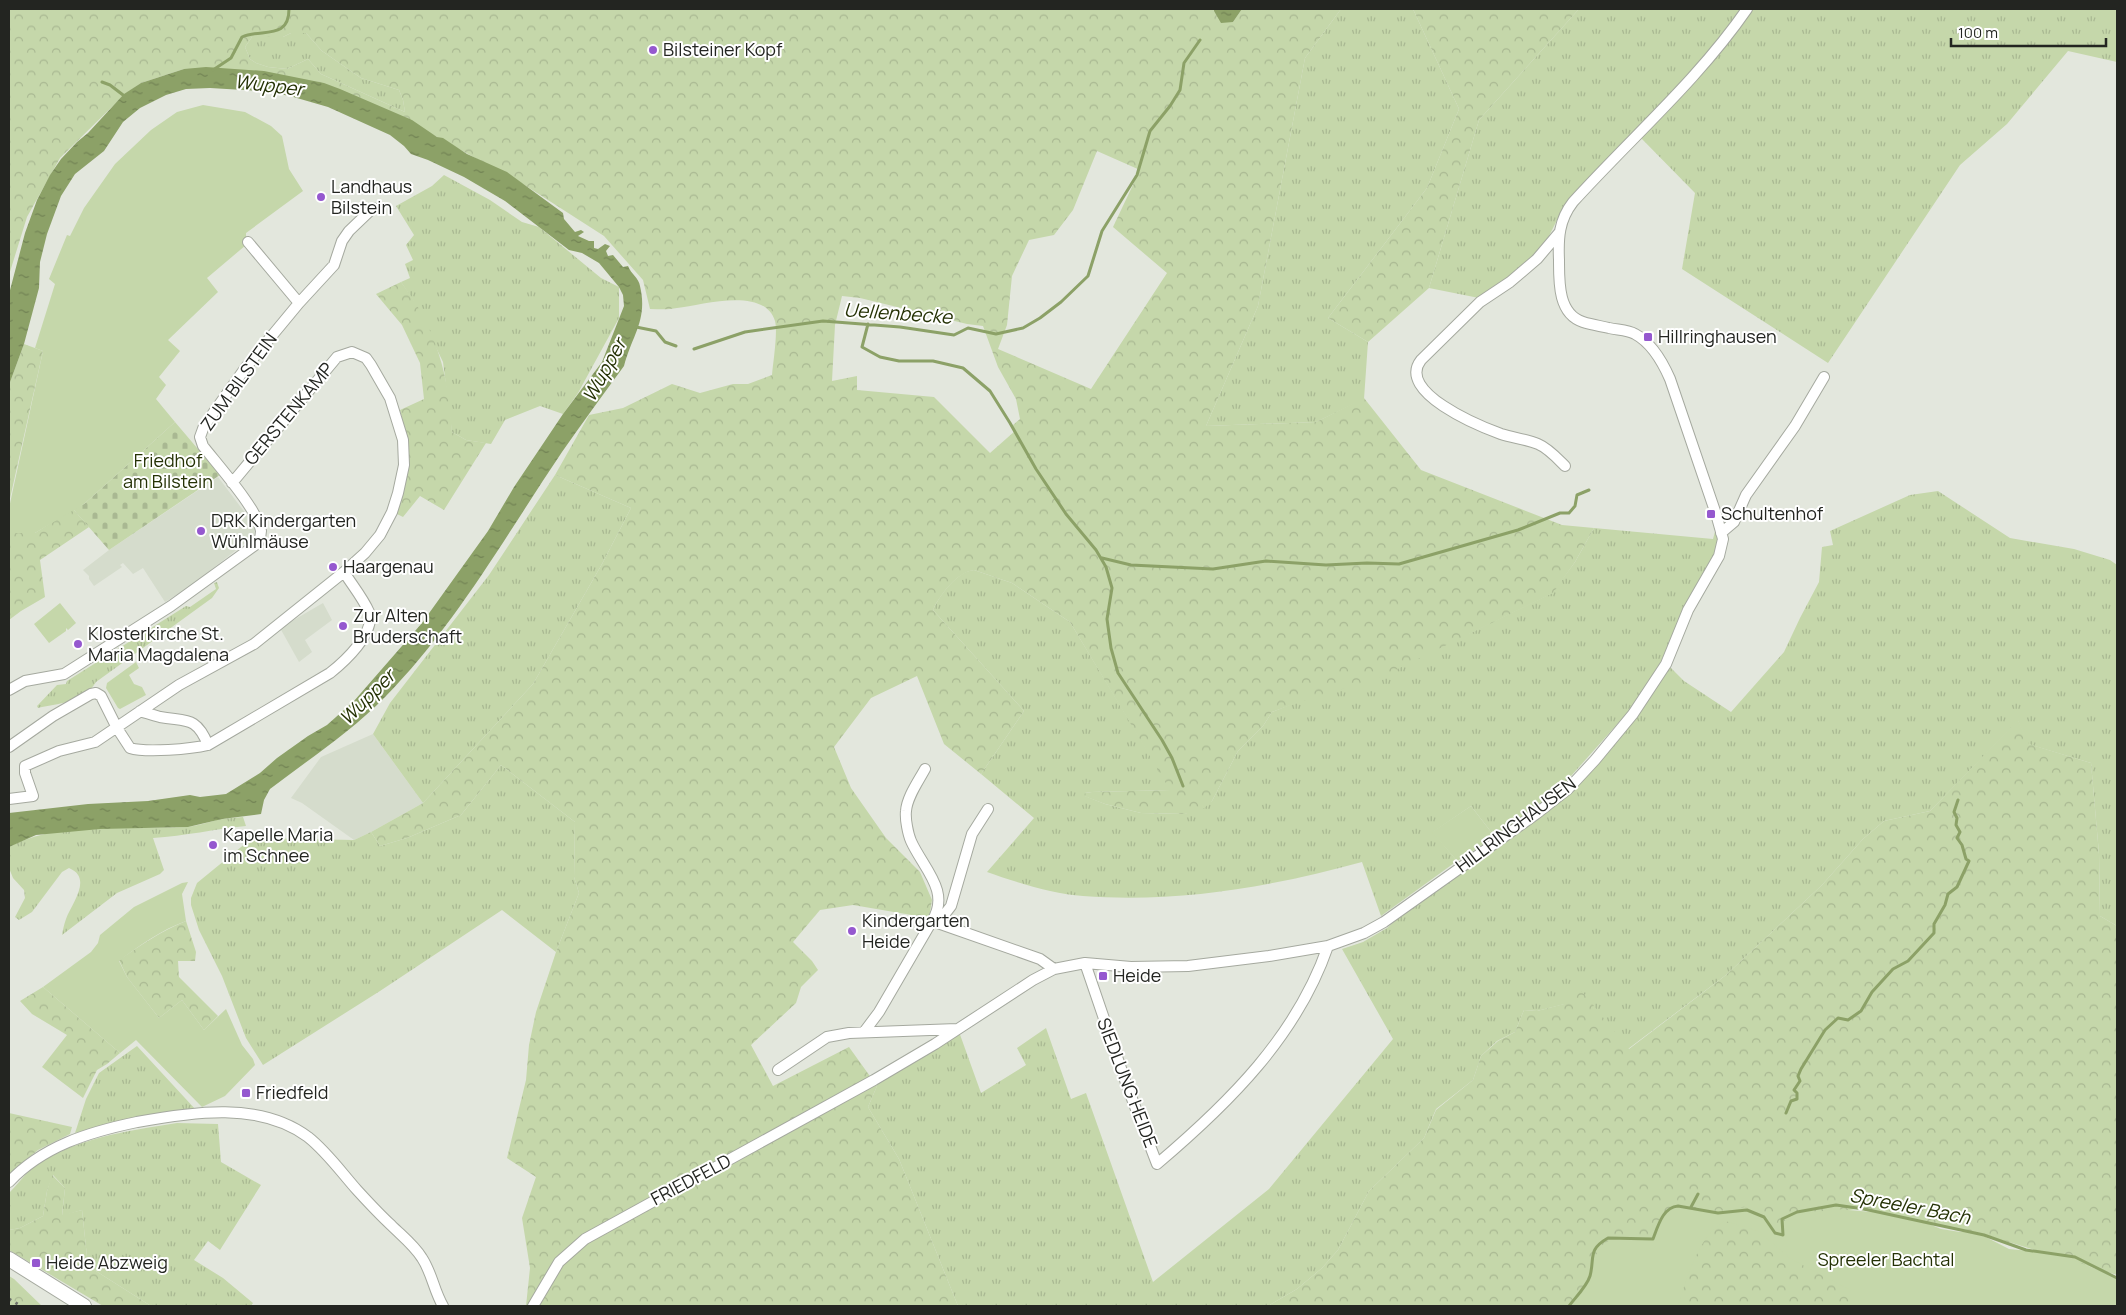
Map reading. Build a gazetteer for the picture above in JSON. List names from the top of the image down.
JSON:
{
  "streets": {
    "street": [
      "ZUM BILSTEIN",
      "GERSTENKAMP",
      "HILLRINGHAUSEN",
      "SIEDLUNG HEIDE",
      "FRIEDFELD"
    ]
  },
  "crossings": [
    ["ZUM BILSTEIN", "GERSTENKAMP"],
    ["HILLRINGHAUSEN", "SIEDLUNG HEIDE"]
  ],
  "water": ["Wupper", "Uellenbecke", "Spreeler Bach"],
  "parks": ["Friedhof am Bilstein", "Spreeler Bachtal"],
  "places": {
    "other": [
      "Bilsteiner Kopf",
      "Landhaus Bilstein",
      "DRK Kindergarten Wühlmäuse",
      "Haargenau",
      "Zur Alten Bruderschaft",
      "Klosterkirche St. Maria Magdalena",
      "Kapelle Maria im Schnee",
      "Kindergarten Heide"
    ],
    "transit": [
      "Hillringhausen",
      "Schultenhof",
      "Heide",
      "Friedfeld",
      "Heide Abzweig"
    ]
  },
  "scale_bar": "100 m"
}
